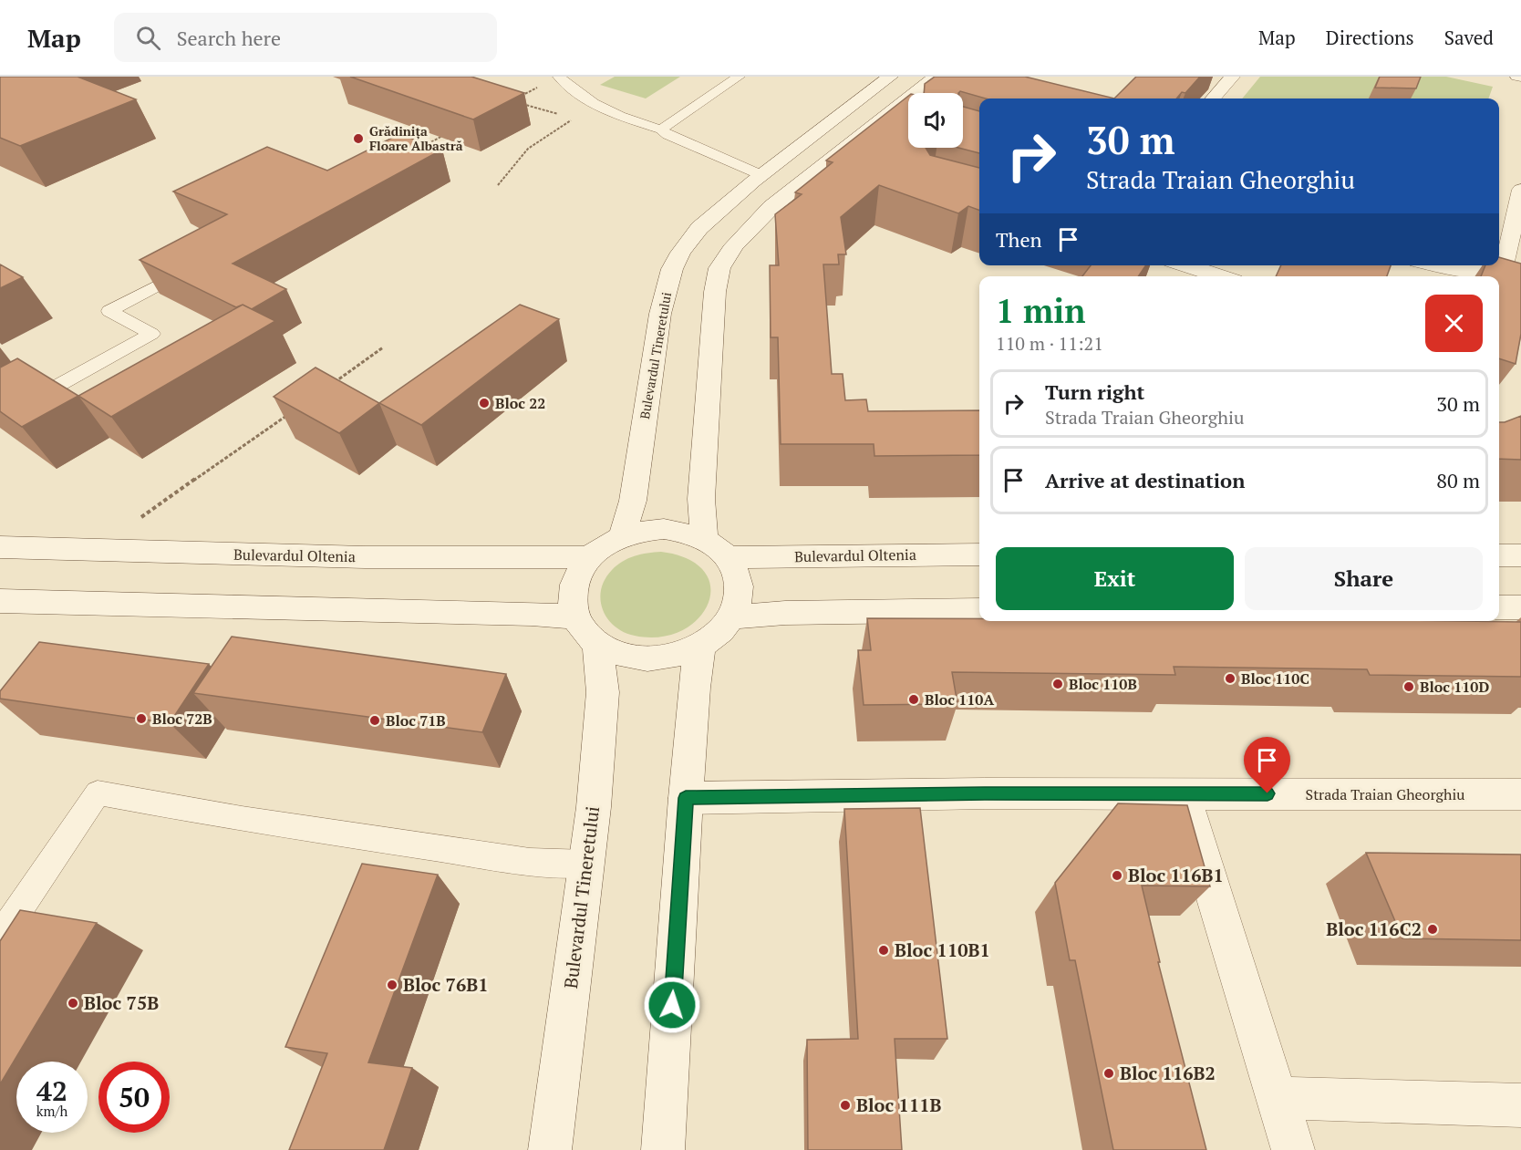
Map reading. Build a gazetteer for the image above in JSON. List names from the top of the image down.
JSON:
{
  "streets": {
    "main road": ["Bulevardul Tineretului", "Bulevardul Oltenia", "Strada Traian Gheorghiu"]
  },
  "crossings": [
    ["Bulevardul Tineretului", "Bulevardul Oltenia"]
  ],
  "places": [
    "Grădinița Floare Albastră",
    "Bloc 22",
    "Bloc 110C",
    "Bloc 110B",
    "Bloc 110D",
    "Bloc 110A",
    "Bloc 72B",
    "Bloc 71B",
    "Bloc 116B1",
    "Bloc 116C2",
    "Bloc 110B1",
    "Bloc 76B1",
    "Bloc 75B",
    "Bloc 116B2",
    "Bloc 111B"
  ],
  "page": {
    "header": "Map",
    "search": "Search here",
    "nav": ["Map", "Directions", "Saved"],
    "turn": ["30 m", "Strada Traian Gheorghiu"],
    "then": "Then",
    "heading": ["1 min", "110 m · 11:21"],
    "list": [
      {
        "name": "Turn right",
        "note": "Strada Traian Gheorghiu",
        "value": "30 m"
      },
      {
        "name": "Arrive at destination",
        "value": "80 m"
      }
    ],
    "buttons": ["Exit", "Share"],
    "speed": "42 km/h",
    "limit": "50"
  }
}
